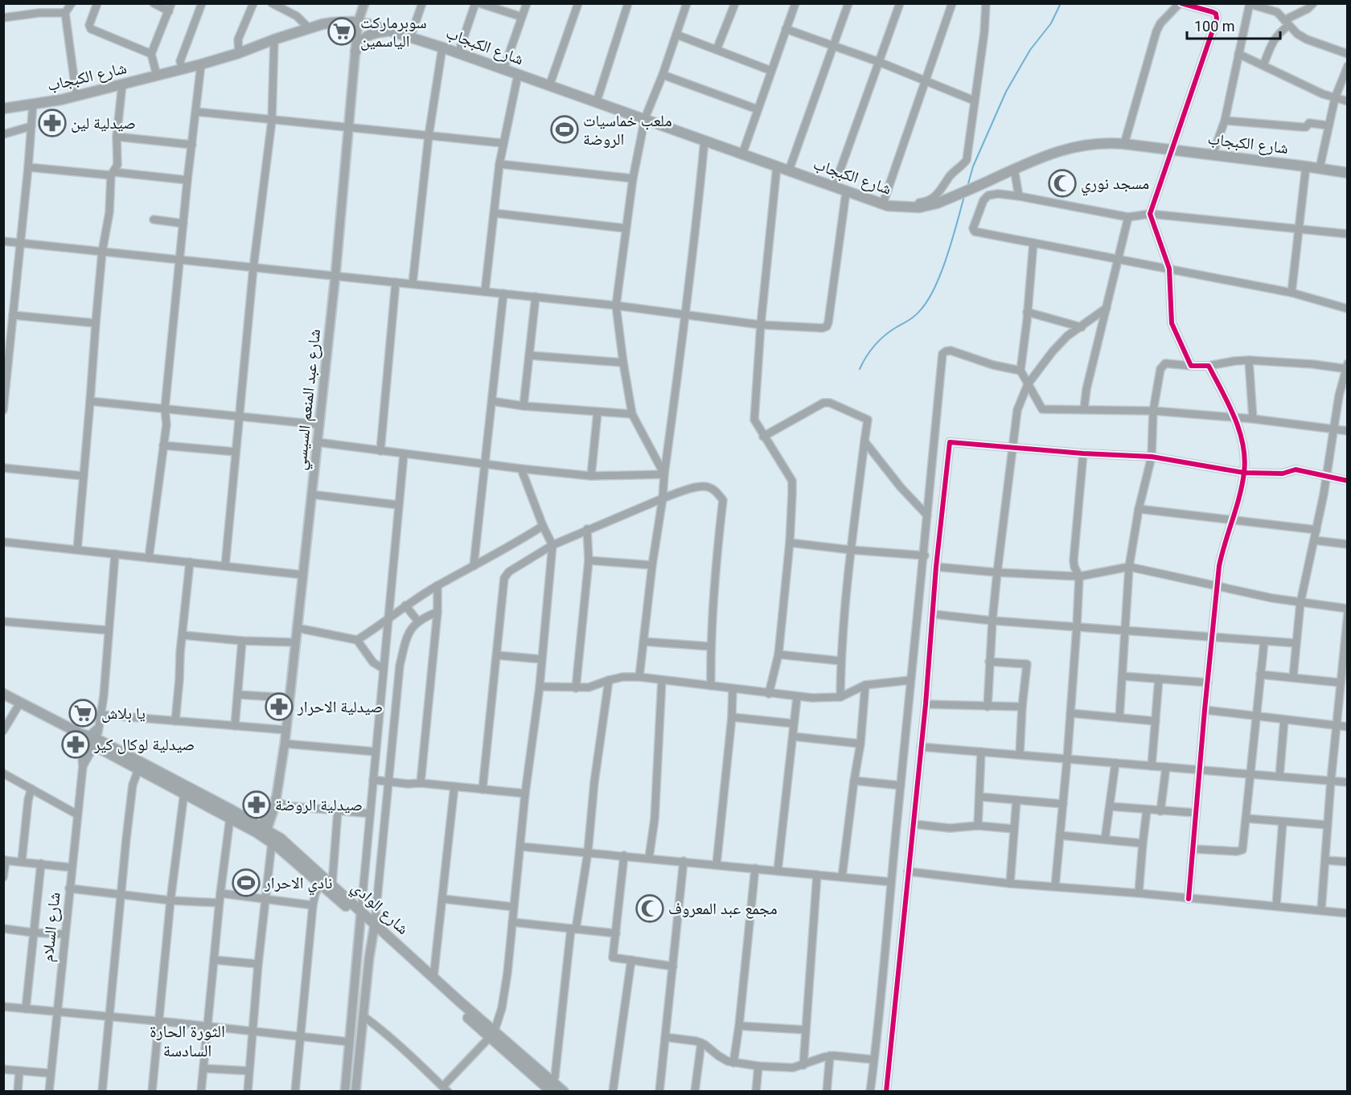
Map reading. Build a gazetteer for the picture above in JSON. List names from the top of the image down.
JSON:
{
  "streets": {
    "main road": ["شارع الكبجاب", "شارع الوادي"],
    "street": ["شارع عبد المنعم السيسي", "شارع السلام"]
  },
  "crossings": [
    ["شارع الكبجاب", "شارع عبد المنعم السيسي"],
    ["شارع عبد المنعم السيسي", "شارع الوادي"],
    ["شارع الوادي", "شارع السلام"]
  ],
  "districts": ["الثورة الحارة السادسة"],
  "places": {
    "supermarket": ["سوبرماركت الياسمين", "يا بلاش"],
    "pharmacy": [
      "صيدلية لين",
      "صيدلية الاحرار",
      "صيدلية لوكال كير",
      "صيدلية الروضة"
    ],
    "sports": ["ملعب خماسيات الروضة", "نادي الاحرار"],
    "mosque": ["مسجد نوري", "مجمع عبد المعروف"]
  },
  "scale_bar": "100 m"
}
